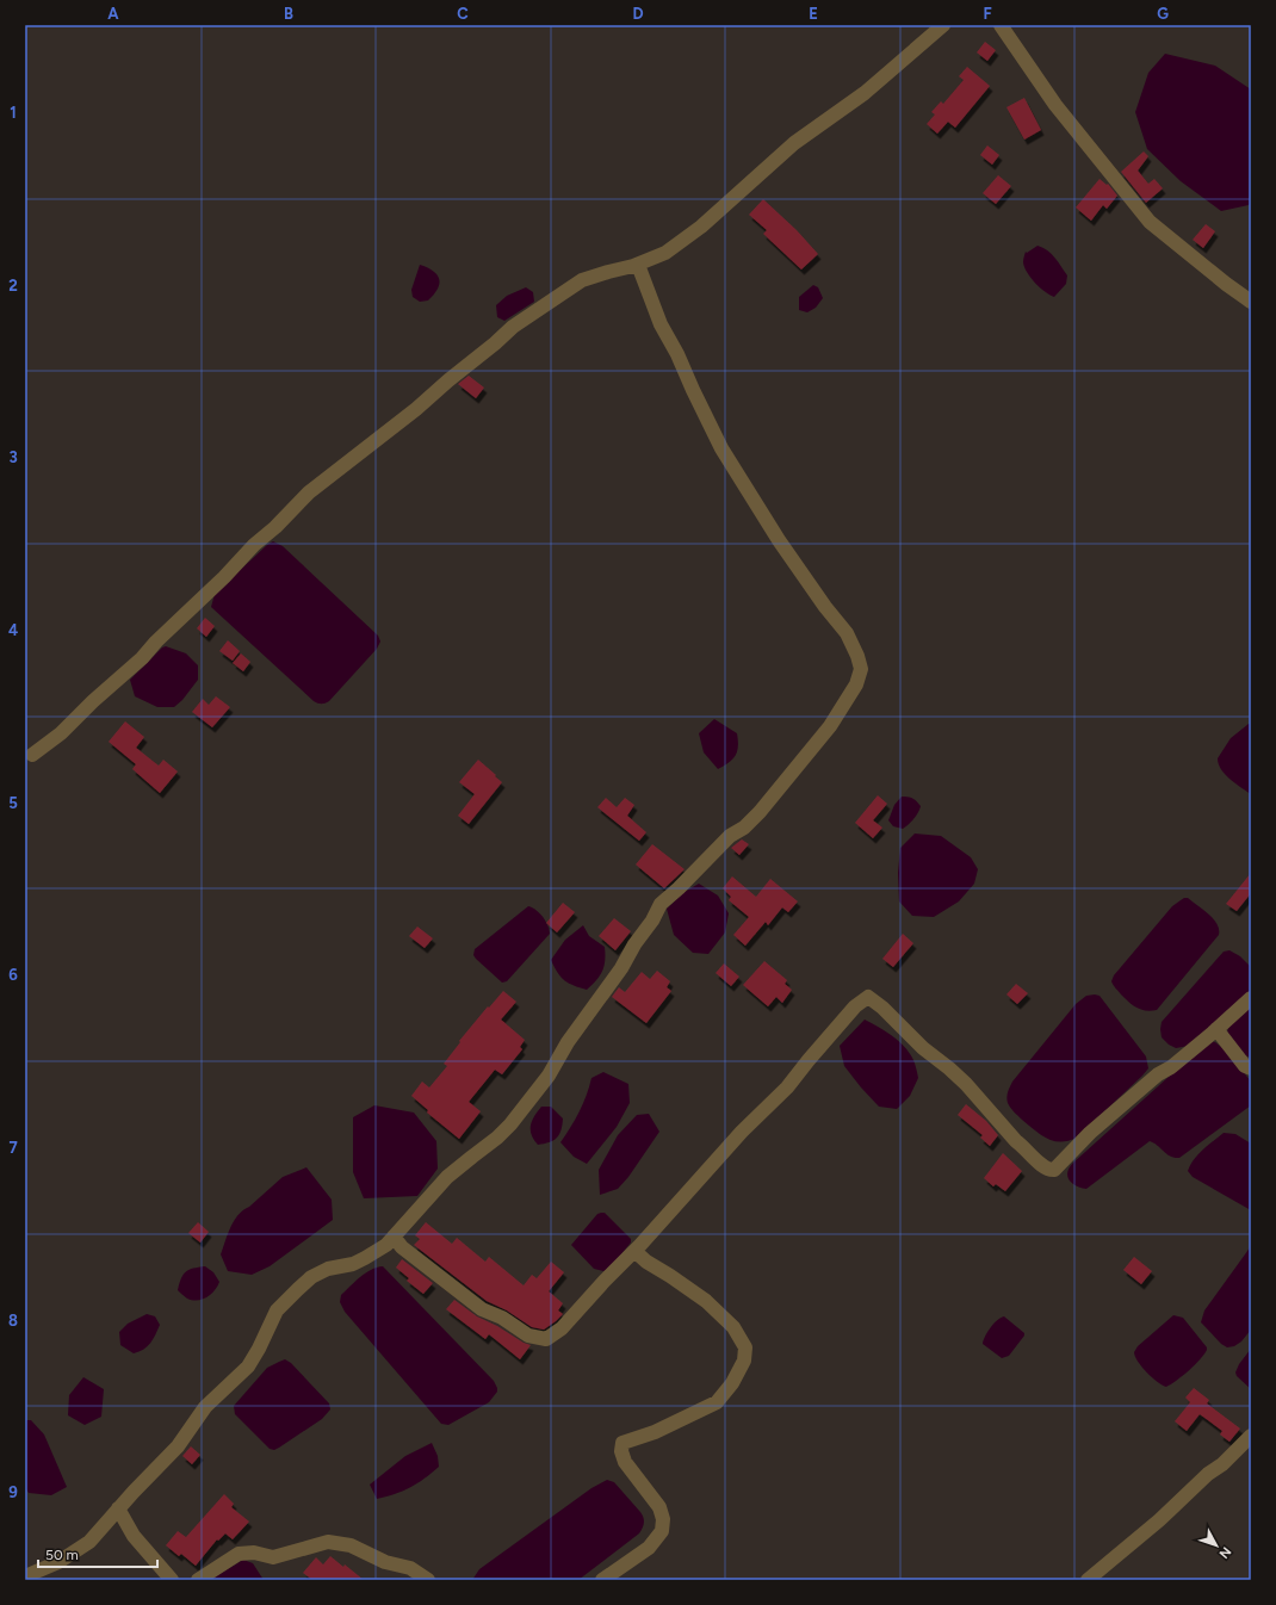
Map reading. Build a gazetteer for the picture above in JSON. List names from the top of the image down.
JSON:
{
  "scale_bar": "50 m",
  "north": "bottom right",
  "grid": {
    "columns": [
      "A",
      "B",
      "C",
      "D",
      "E",
      "F",
      "G"
    ],
    "rows": [
      "1",
      "2",
      "3",
      "4",
      "5",
      "6",
      "7",
      "8",
      "9"
    ]
  }
}
